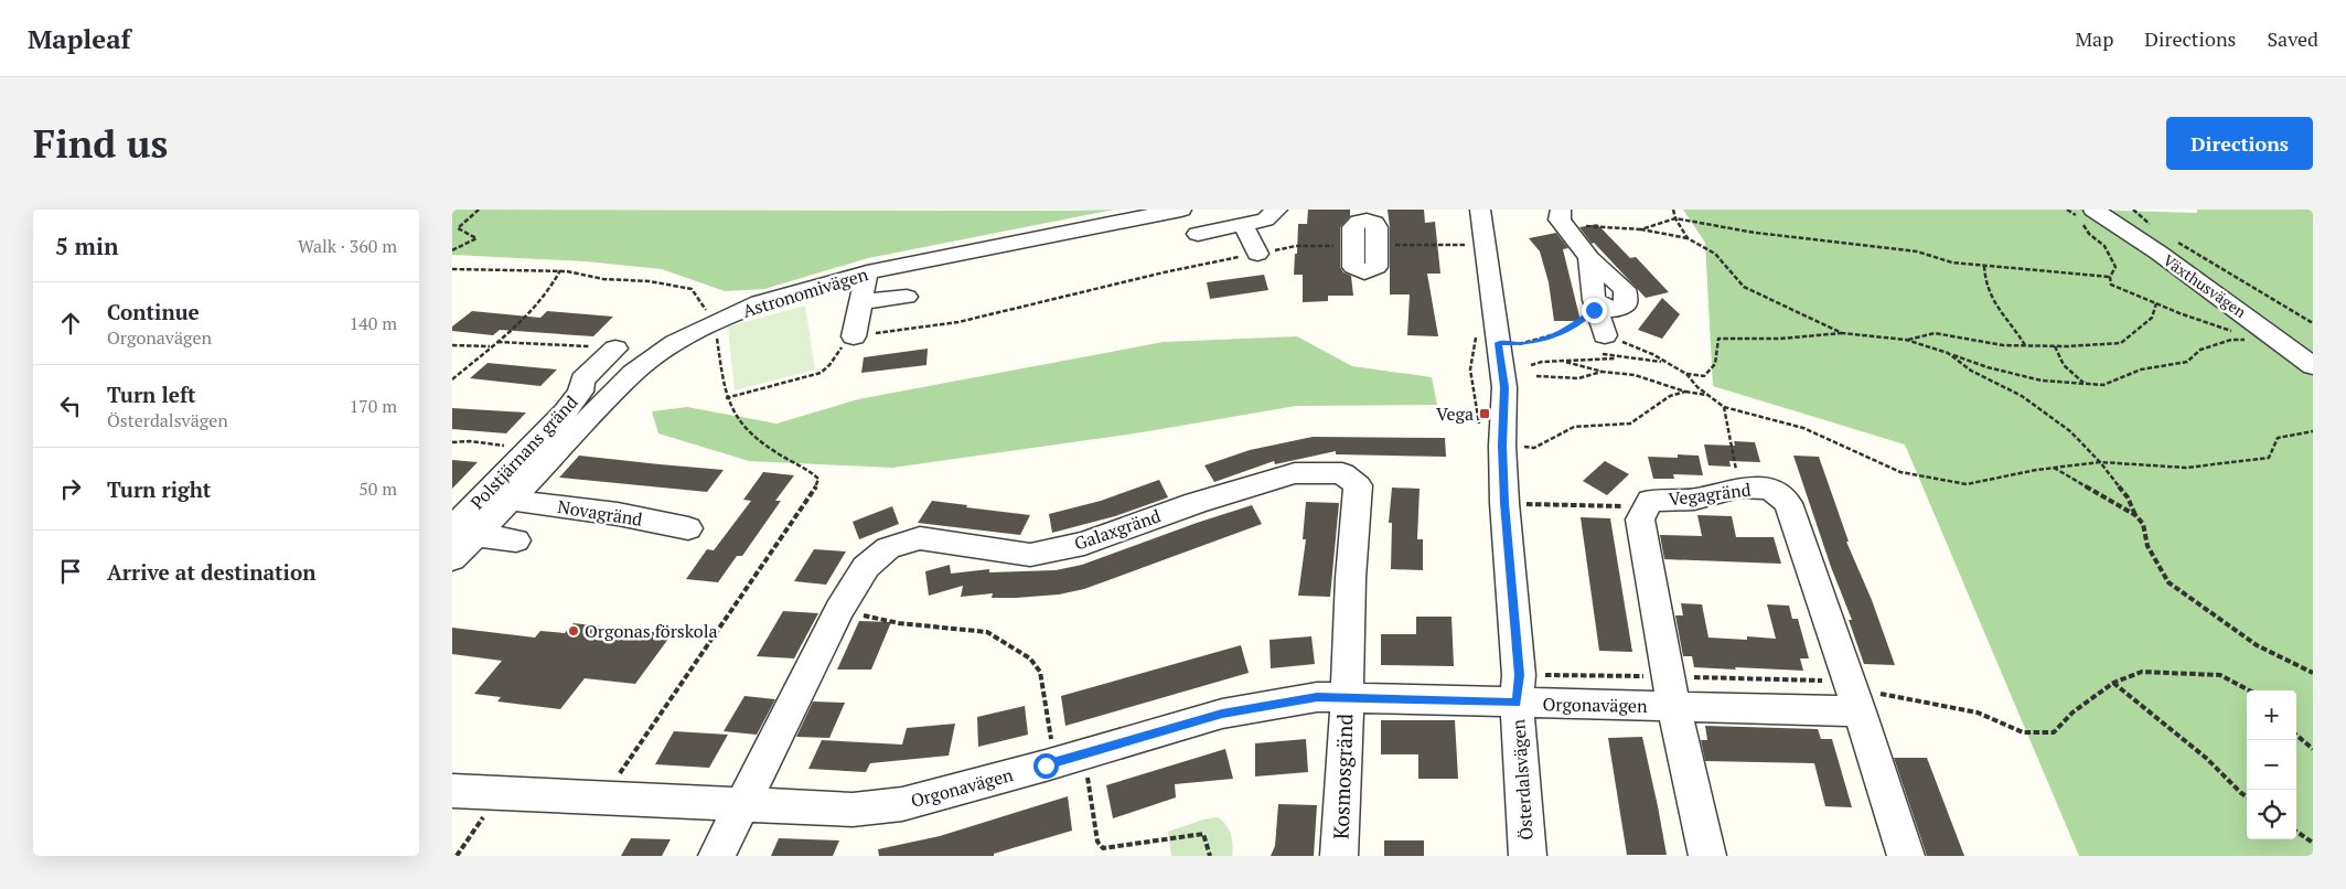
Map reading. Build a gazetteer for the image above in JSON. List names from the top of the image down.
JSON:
{
  "streets": {
    "street": [
      "Växthusvägen",
      "Astronomivägen",
      "Polstjärnans gränd",
      "Vegagränd",
      "Novagränd",
      "Galaxgränd",
      "Orgonavägen",
      "Kosmosgränd",
      "Österdalsvägen"
    ]
  },
  "crossings": [
    ["Astronomivägen", "Polstjärnans gränd"],
    ["Astronomivägen", "Novagränd"],
    ["Vegagränd", "Orgonavägen"],
    ["Galaxgränd", "Orgonavägen"],
    ["Galaxgränd", "Kosmosgränd"],
    ["Orgonavägen", "Kosmosgränd"],
    ["Orgonavägen", "Österdalsvägen"]
  ],
  "places": {
    "transit": ["Vega"],
    "other": ["Orgonas förskola"]
  },
  "page": {
    "header": "Mapleaf",
    "nav": ["Map", "Directions", "Saved"],
    "buttons": "Directions",
    "title": "Find us",
    "heading": ["5 min", "Walk · 360 m"],
    "list": [
      ["Continue", "Orgonavägen", "140 m"],
      ["Turn left", "Österdalsvägen", "170 m"],
      ["Turn right", "50 m"],
      "Arrive at destination"
    ],
    "map_buttons": ["+", "−"]
  }
}
